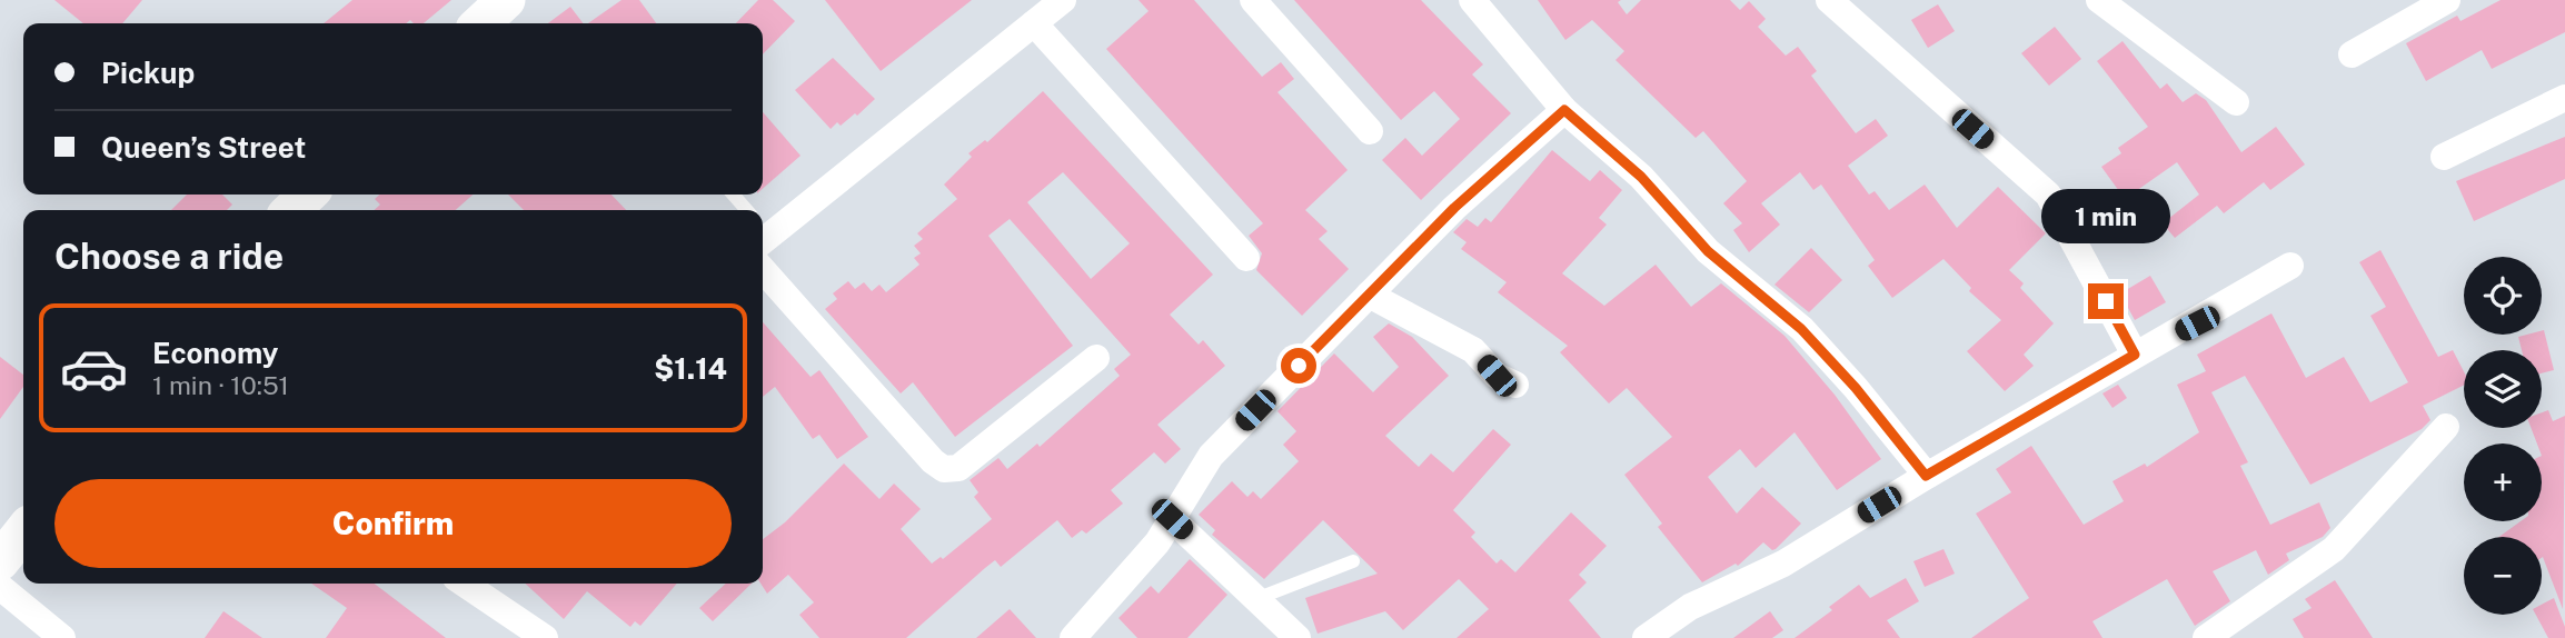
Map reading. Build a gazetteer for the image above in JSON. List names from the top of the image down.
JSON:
{
  "page": {
    "banner": ["Pickup", "Queen’s Street"],
    "bubble": "1 min",
    "heading": "Choose a ride",
    "map_buttons": ["+", "−"],
    "list": [
      {
        "name": "Economy",
        "note": "1 min · 10:51",
        "value": "$1.14"
      }
    ],
    "buttons": "Confirm"
  }
}
